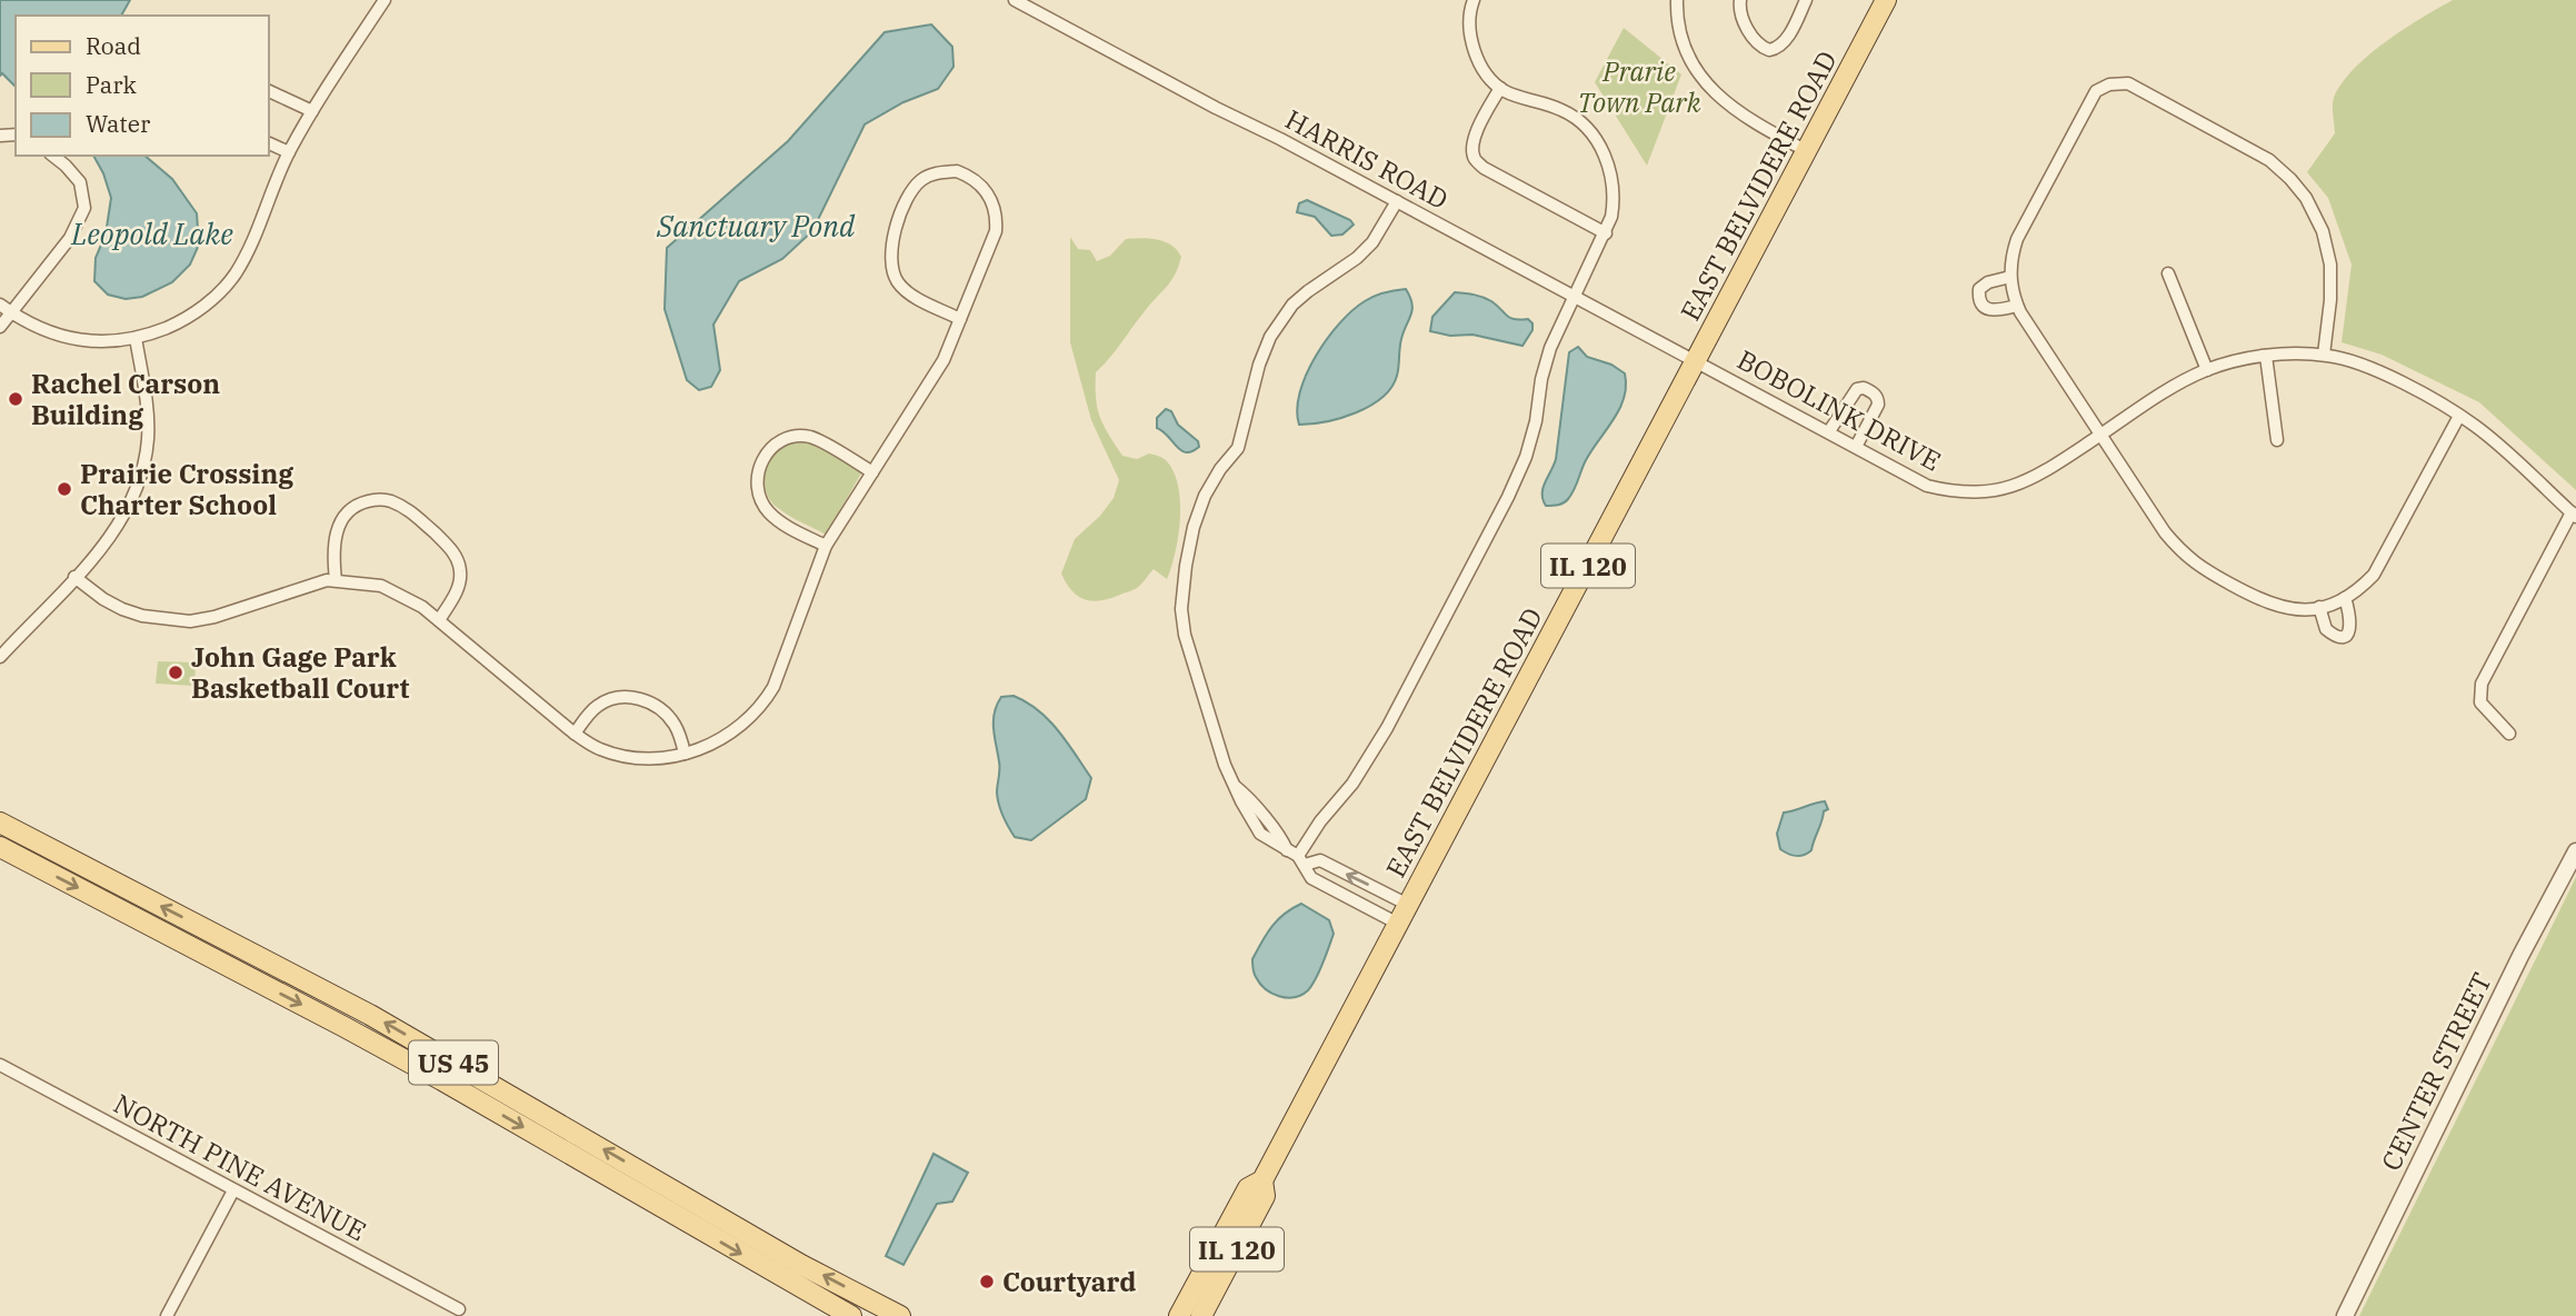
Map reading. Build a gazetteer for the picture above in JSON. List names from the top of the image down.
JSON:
{
  "streets": {
    "main road": ["EAST BELVIDERE ROAD", "IL 120", "US 45"],
    "street": [
      "HARRIS ROAD",
      "BOBOLINK DRIVE",
      "CENTER STREET",
      "NORTH PINE AVENUE"
    ]
  },
  "crossings": [
    ["HARRIS ROAD", "EAST BELVIDERE ROAD"],
    ["HARRIS ROAD", "BOBOLINK DRIVE"],
    ["EAST BELVIDERE ROAD", "BOBOLINK DRIVE"]
  ],
  "water": ["Sanctuary Pond", "Leopold Lake"],
  "parks": ["Prarie Town Park"],
  "places": [
    "Rachel Carson Building",
    "Prairie Crossing Charter School",
    "John Gage Park Basketball Court",
    "Courtyard"
  ],
  "legend": ["Road", "Park", "Water"]
}
